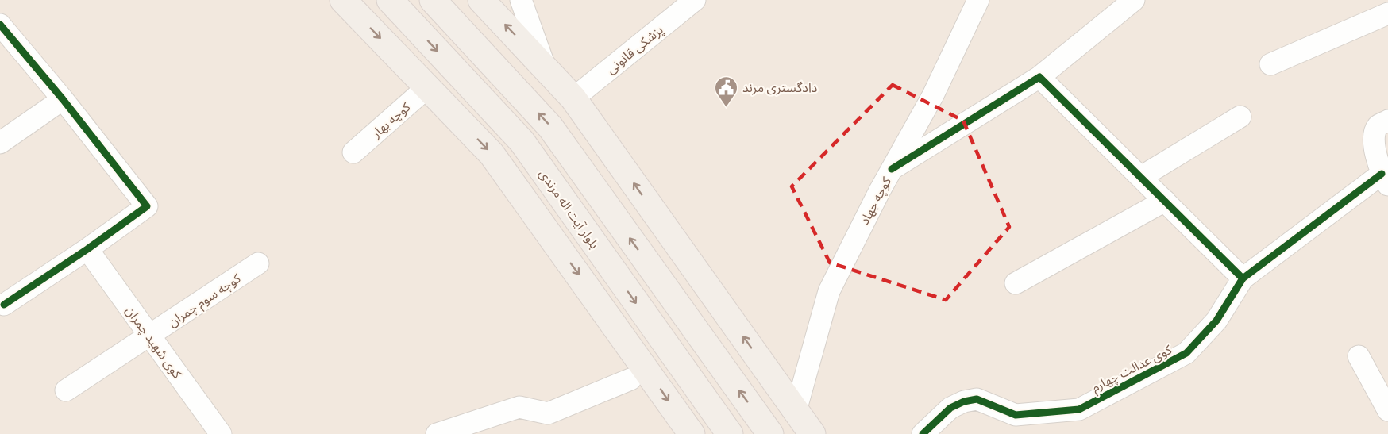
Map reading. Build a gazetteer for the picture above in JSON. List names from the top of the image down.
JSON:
{
  "streets": {
    "main road": ["بلوار آیت اله مرندی"],
    "street": [
      "پزشکی قانونی",
      "کوچه بهار",
      "کوچه جهاد",
      "کوچه سوم چمران",
      "کوی شهید چمران",
      "کوی عدالت چهارم"
    ]
  },
  "crossings": [
    ["کوچه سوم چمران", "کوی شهید چمران"]
  ],
  "places": {
    "public building": ["دادگستری مرند"]
  }
}
